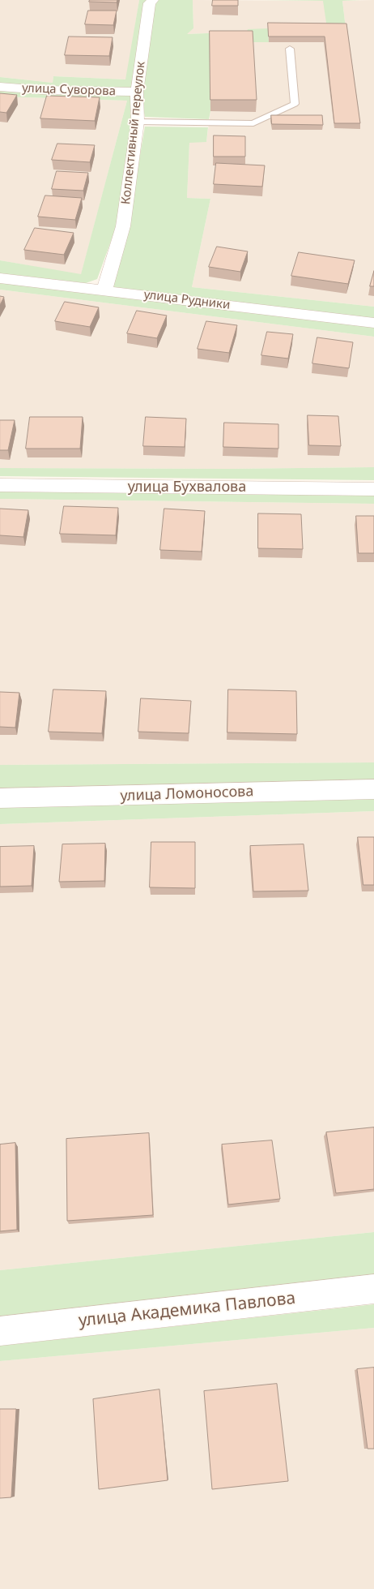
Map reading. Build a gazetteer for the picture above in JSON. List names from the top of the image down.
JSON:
{
  "streets": {
    "street": [
      "улица Суворова",
      "Коллективный переулок",
      "улица Рудники",
      "улица Бухвалова",
      "улица Ломоносова",
      "улица Академика Павлова"
    ]
  },
  "crossings": [
    ["улица Суворова", "Коллективный переулок"],
    ["Коллективный переулок", "улица Рудники"]
  ]
}
